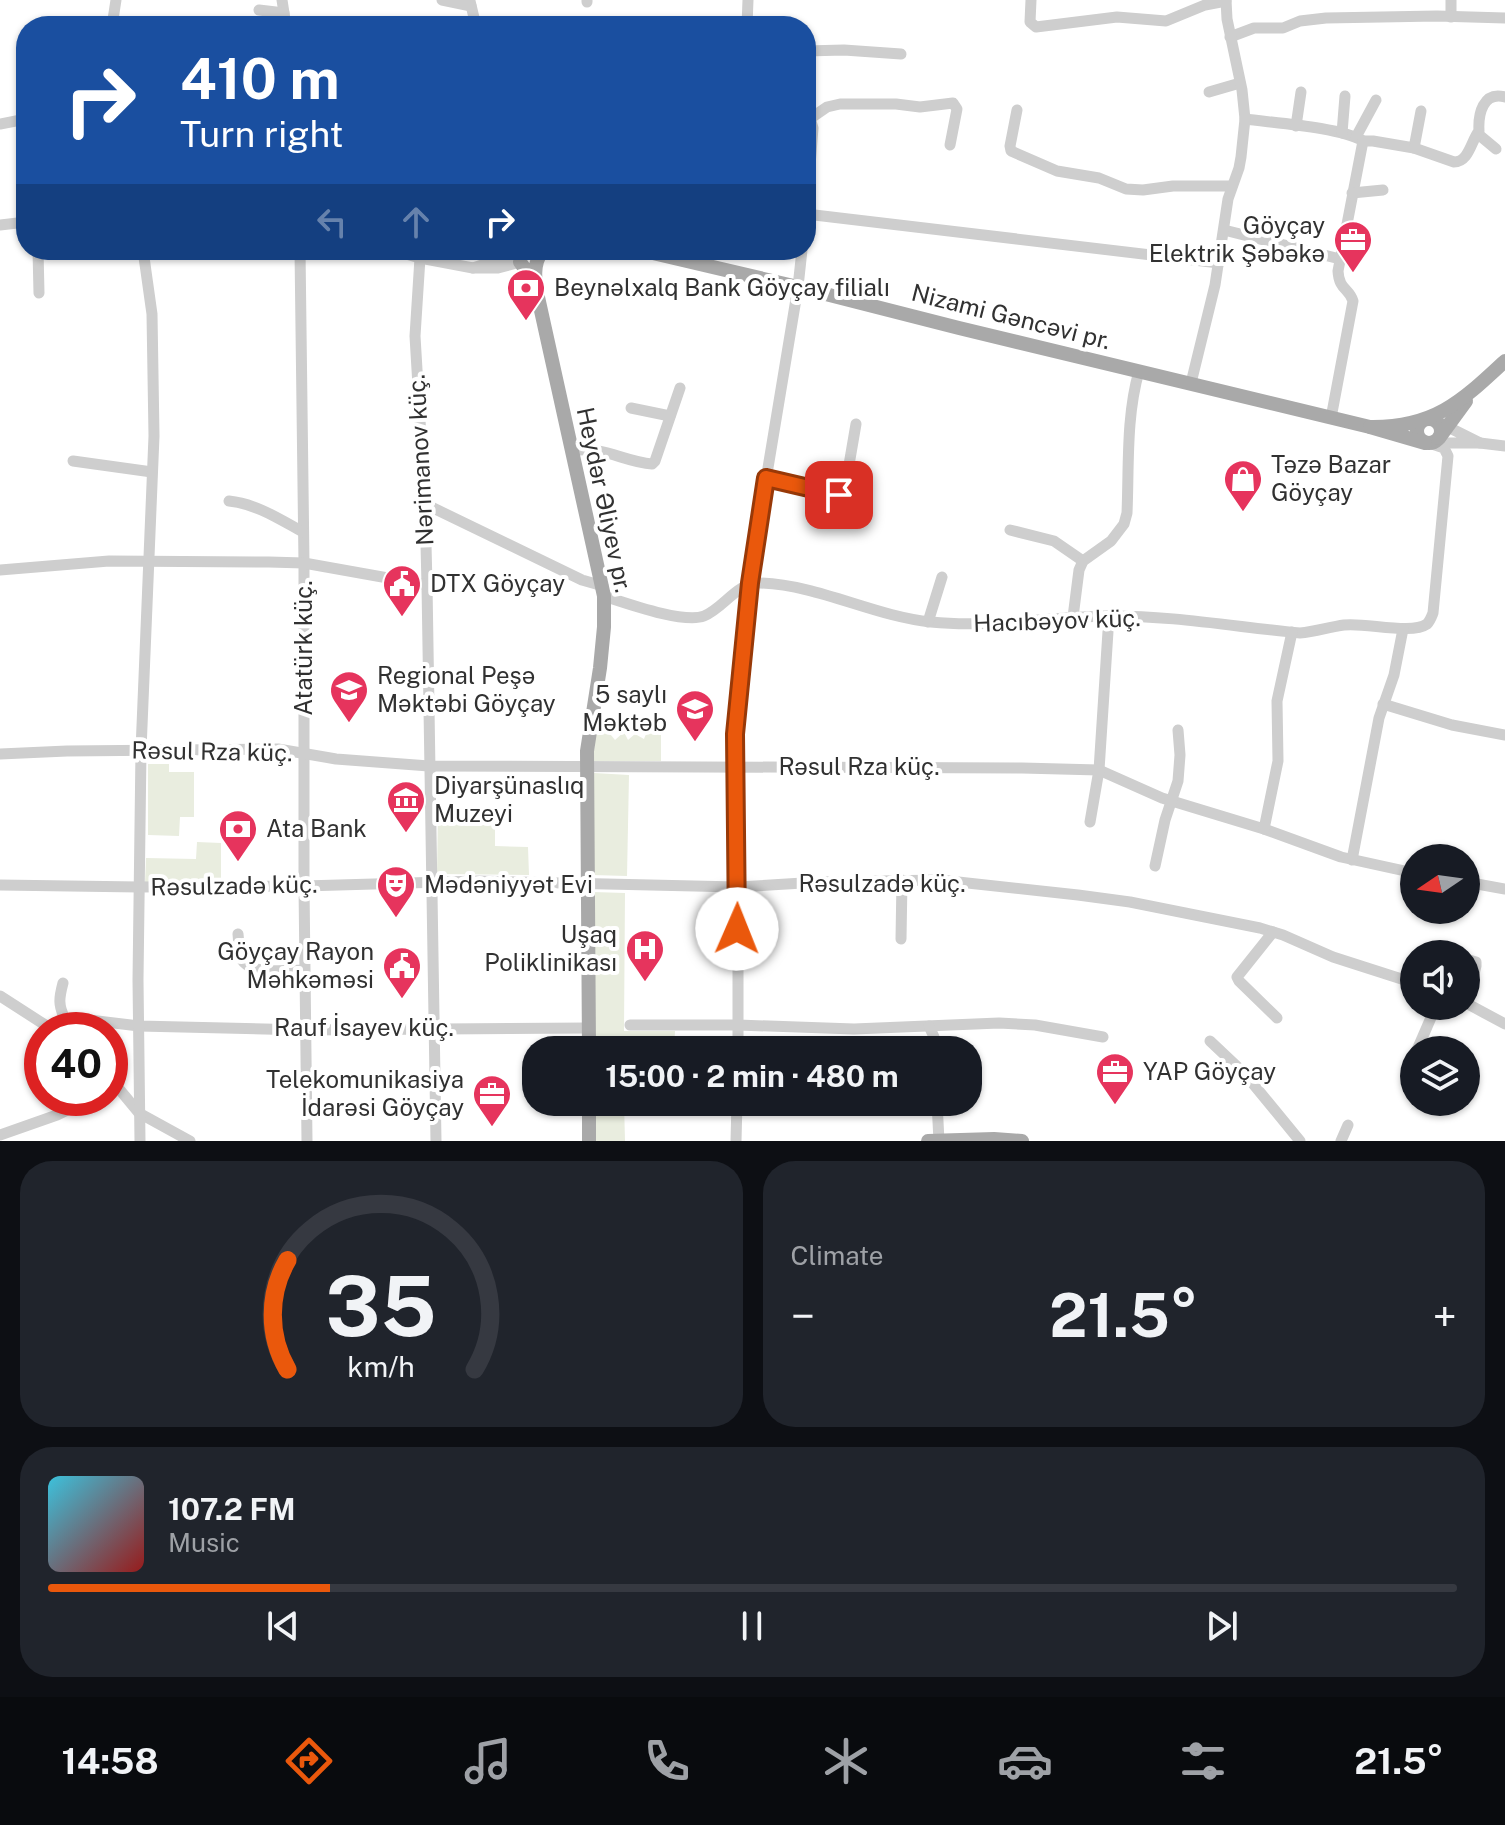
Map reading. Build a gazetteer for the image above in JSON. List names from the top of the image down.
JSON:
{
  "streets": {
    "main road": ["Nizami Gəncəvi pr.", "Heydər Əliyev pr."],
    "street": [
      "Nərimanov küç.",
      "Hacıbəyov küç.",
      "Atatürk küç.",
      "Rəsul Rza küç.",
      "Rəsulzadə küç.",
      "Rauf İsayev küç."
    ]
  },
  "crossings": [
    ["Nərimanov küç.", "Rəsul Rza küç."],
    ["Nərimanov küç.", "Rəsulzadə küç."],
    ["Nərimanov küç.", "Rauf İsayev küç."],
    ["Heydər Əliyev pr.", "Rəsul Rza küç."],
    ["Heydər Əliyev pr.", "Rəsulzadə küç."],
    ["Heydər Əliyev pr.", "Rauf İsayev küç."],
    ["Atatürk küç.", "Rəsul Rza küç."],
    ["Atatürk küç.", "Rəsulzadə küç."],
    ["Atatürk küç.", "Rauf İsayev küç."]
  ],
  "places": {
    "office": ["Göyçay Elektrik Şəbəkə", "YAP Göyçay", "Telekomunikasiya İdarəsi Göyçay"],
    "bank": ["Beynəlxalq Bank Göyçay filialı", "Ata Bank"],
    "shop": ["Təzə Bazar Göyçay"],
    "public building": ["DTX Göyçay", "Göyçay Rayon Məhkəməsi"],
    "school or university": ["Regional Peşə Məktəbi Göyçay", "5 saylı Məktəb"],
    "museum": ["Diyarşünaslıq Muzeyi"],
    "theatre": ["Mədəniyyət Evi"],
    "hospital": ["Uşaq Poliklinikası"]
  },
  "north": "left",
  "page": {
    "turn": ["410 m", "Turn right"],
    "limit": "40",
    "trip": "15:00 · 2 min · 480 m",
    "tile": "Climate",
    "heat": ["−", "21.5°", "+"],
    "song": ["107.2 FM", "Music"],
    "tabs": ["14:58", "21.5°"],
    "gauge": ["35", "km/h"]
  }
}
